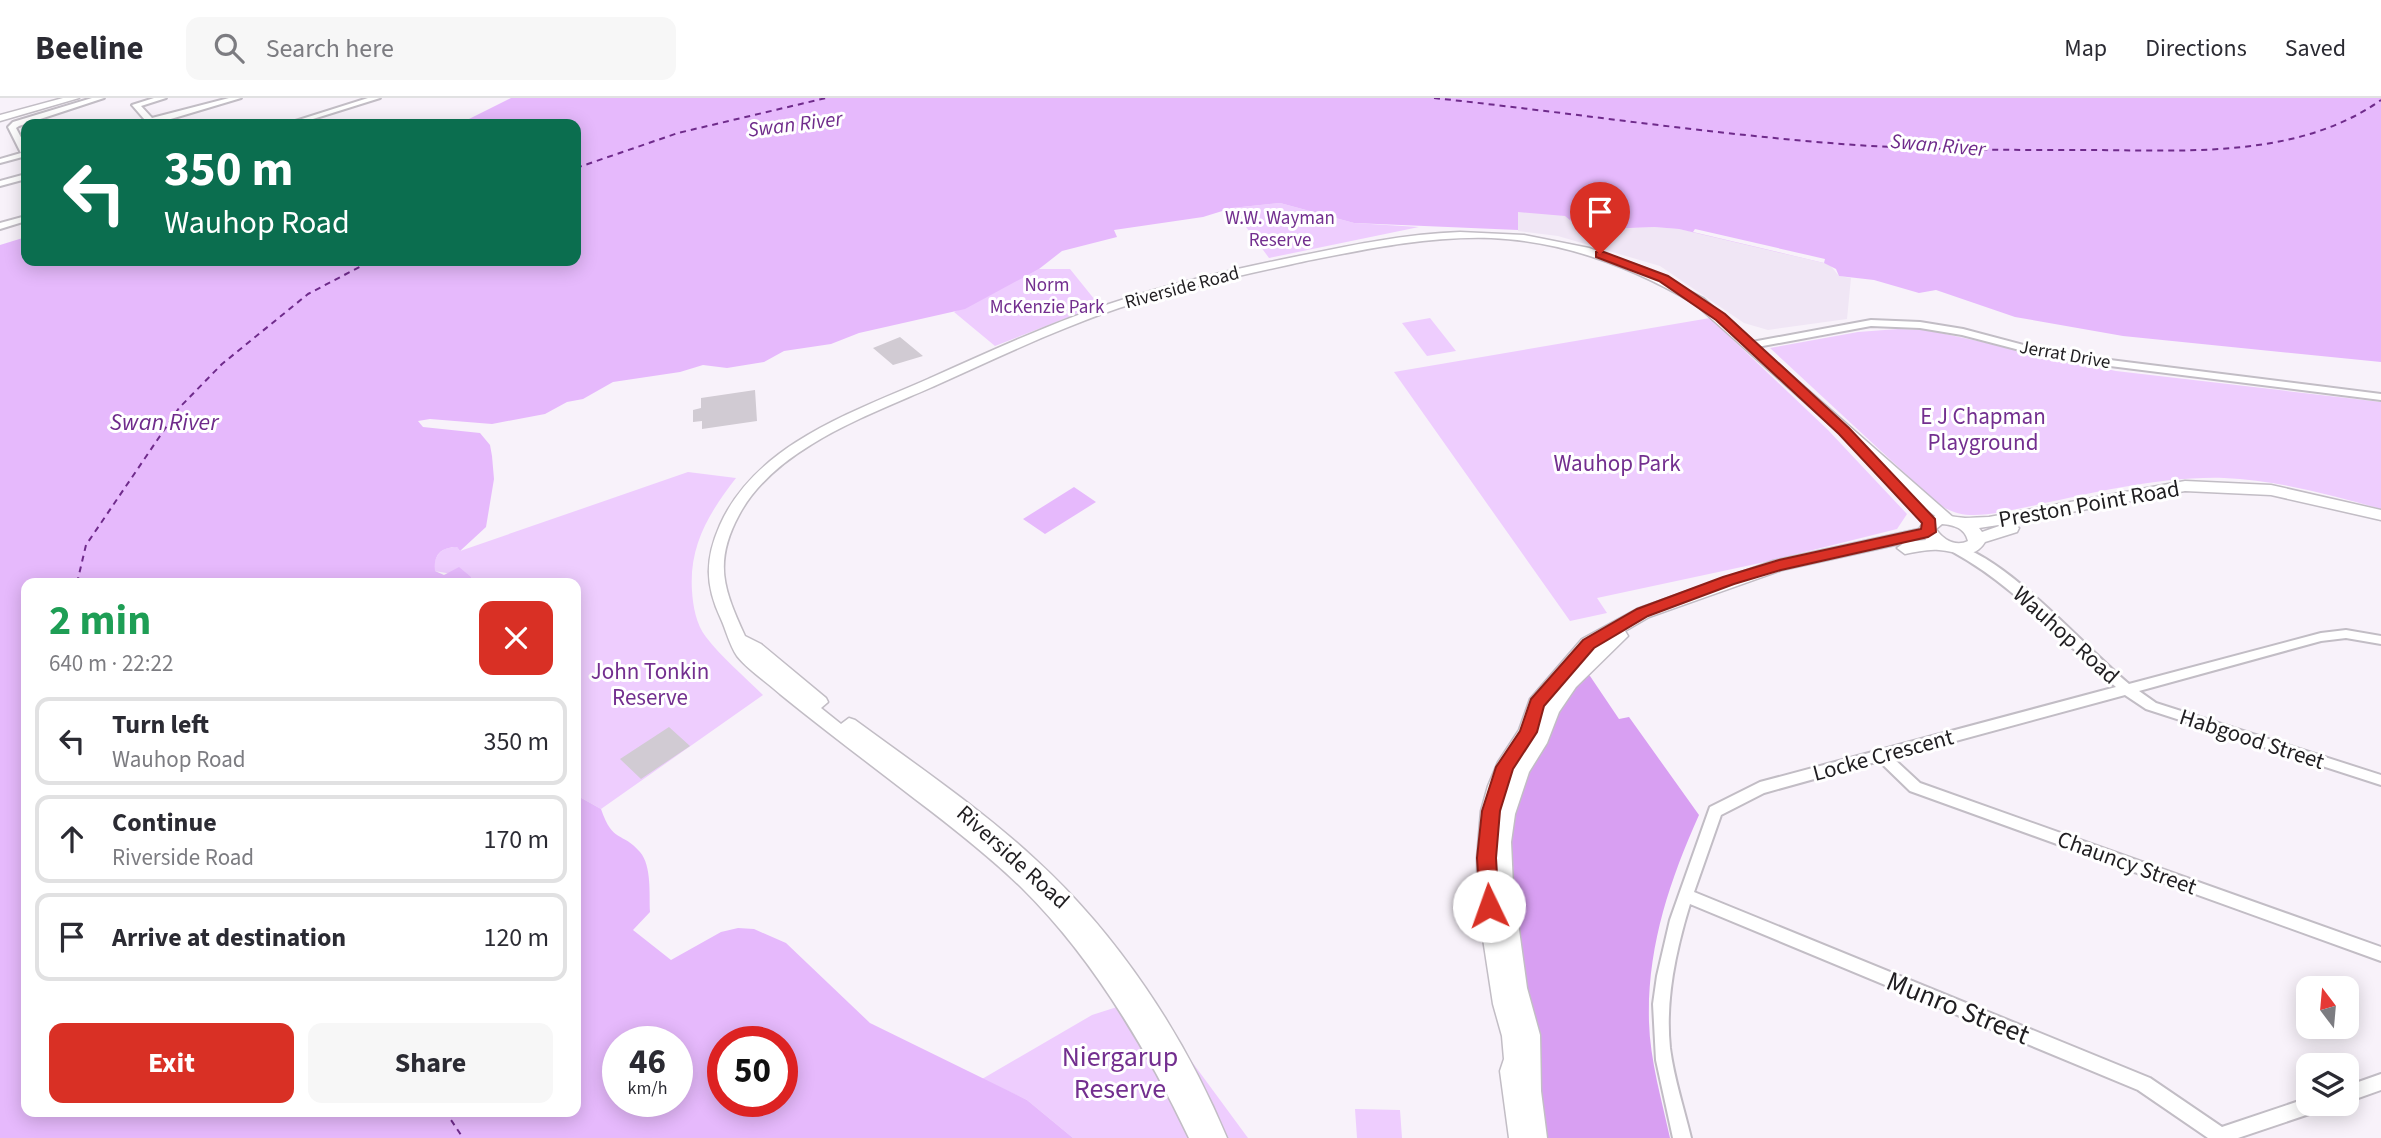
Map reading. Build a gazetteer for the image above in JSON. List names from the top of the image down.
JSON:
{
  "streets": {
    "main road": ["Preston Point Road"],
    "street": [
      "Riverside Road",
      "Jerrat Drive",
      "Wauhop Road",
      "Habgood Street",
      "Locke Crescent",
      "Chauncy Street",
      "Munro Street"
    ]
  },
  "crossings": [
    ["Riverside Road", "Jerrat Drive"],
    ["Riverside Road", "Wauhop Road"],
    ["Jerrat Drive", "Wauhop Road"],
    ["Preston Point Road", "Wauhop Road"],
    ["Wauhop Road", "Habgood Street"],
    ["Wauhop Road", "Locke Crescent"],
    ["Habgood Street", "Locke Crescent"],
    ["Locke Crescent", "Chauncy Street"],
    ["Locke Crescent", "Munro Street"]
  ],
  "water": ["Swan River"],
  "parks": [
    "W.W. Wayman Reserve",
    "Norm McKenzie Park",
    "E J Chapman Playground",
    "Wauhop Park",
    "John Tonkin Reserve",
    "Niergarup Reserve"
  ],
  "north": "top",
  "page": {
    "header": "Beeline",
    "search": "Search here",
    "nav": ["Map", "Directions", "Saved"],
    "turn": ["350 m", "Wauhop Road"],
    "heading": ["2 min", "640 m · 22:22"],
    "list": [
      {
        "name": "Turn left",
        "note": "Wauhop Road",
        "value": "350 m"
      },
      {
        "name": "Continue",
        "note": "Riverside Road",
        "value": "170 m"
      },
      {
        "name": "Arrive at destination",
        "value": "120 m"
      }
    ],
    "buttons": ["Exit", "Share"],
    "speed": "46 km/h",
    "limit": "50"
  }
}
